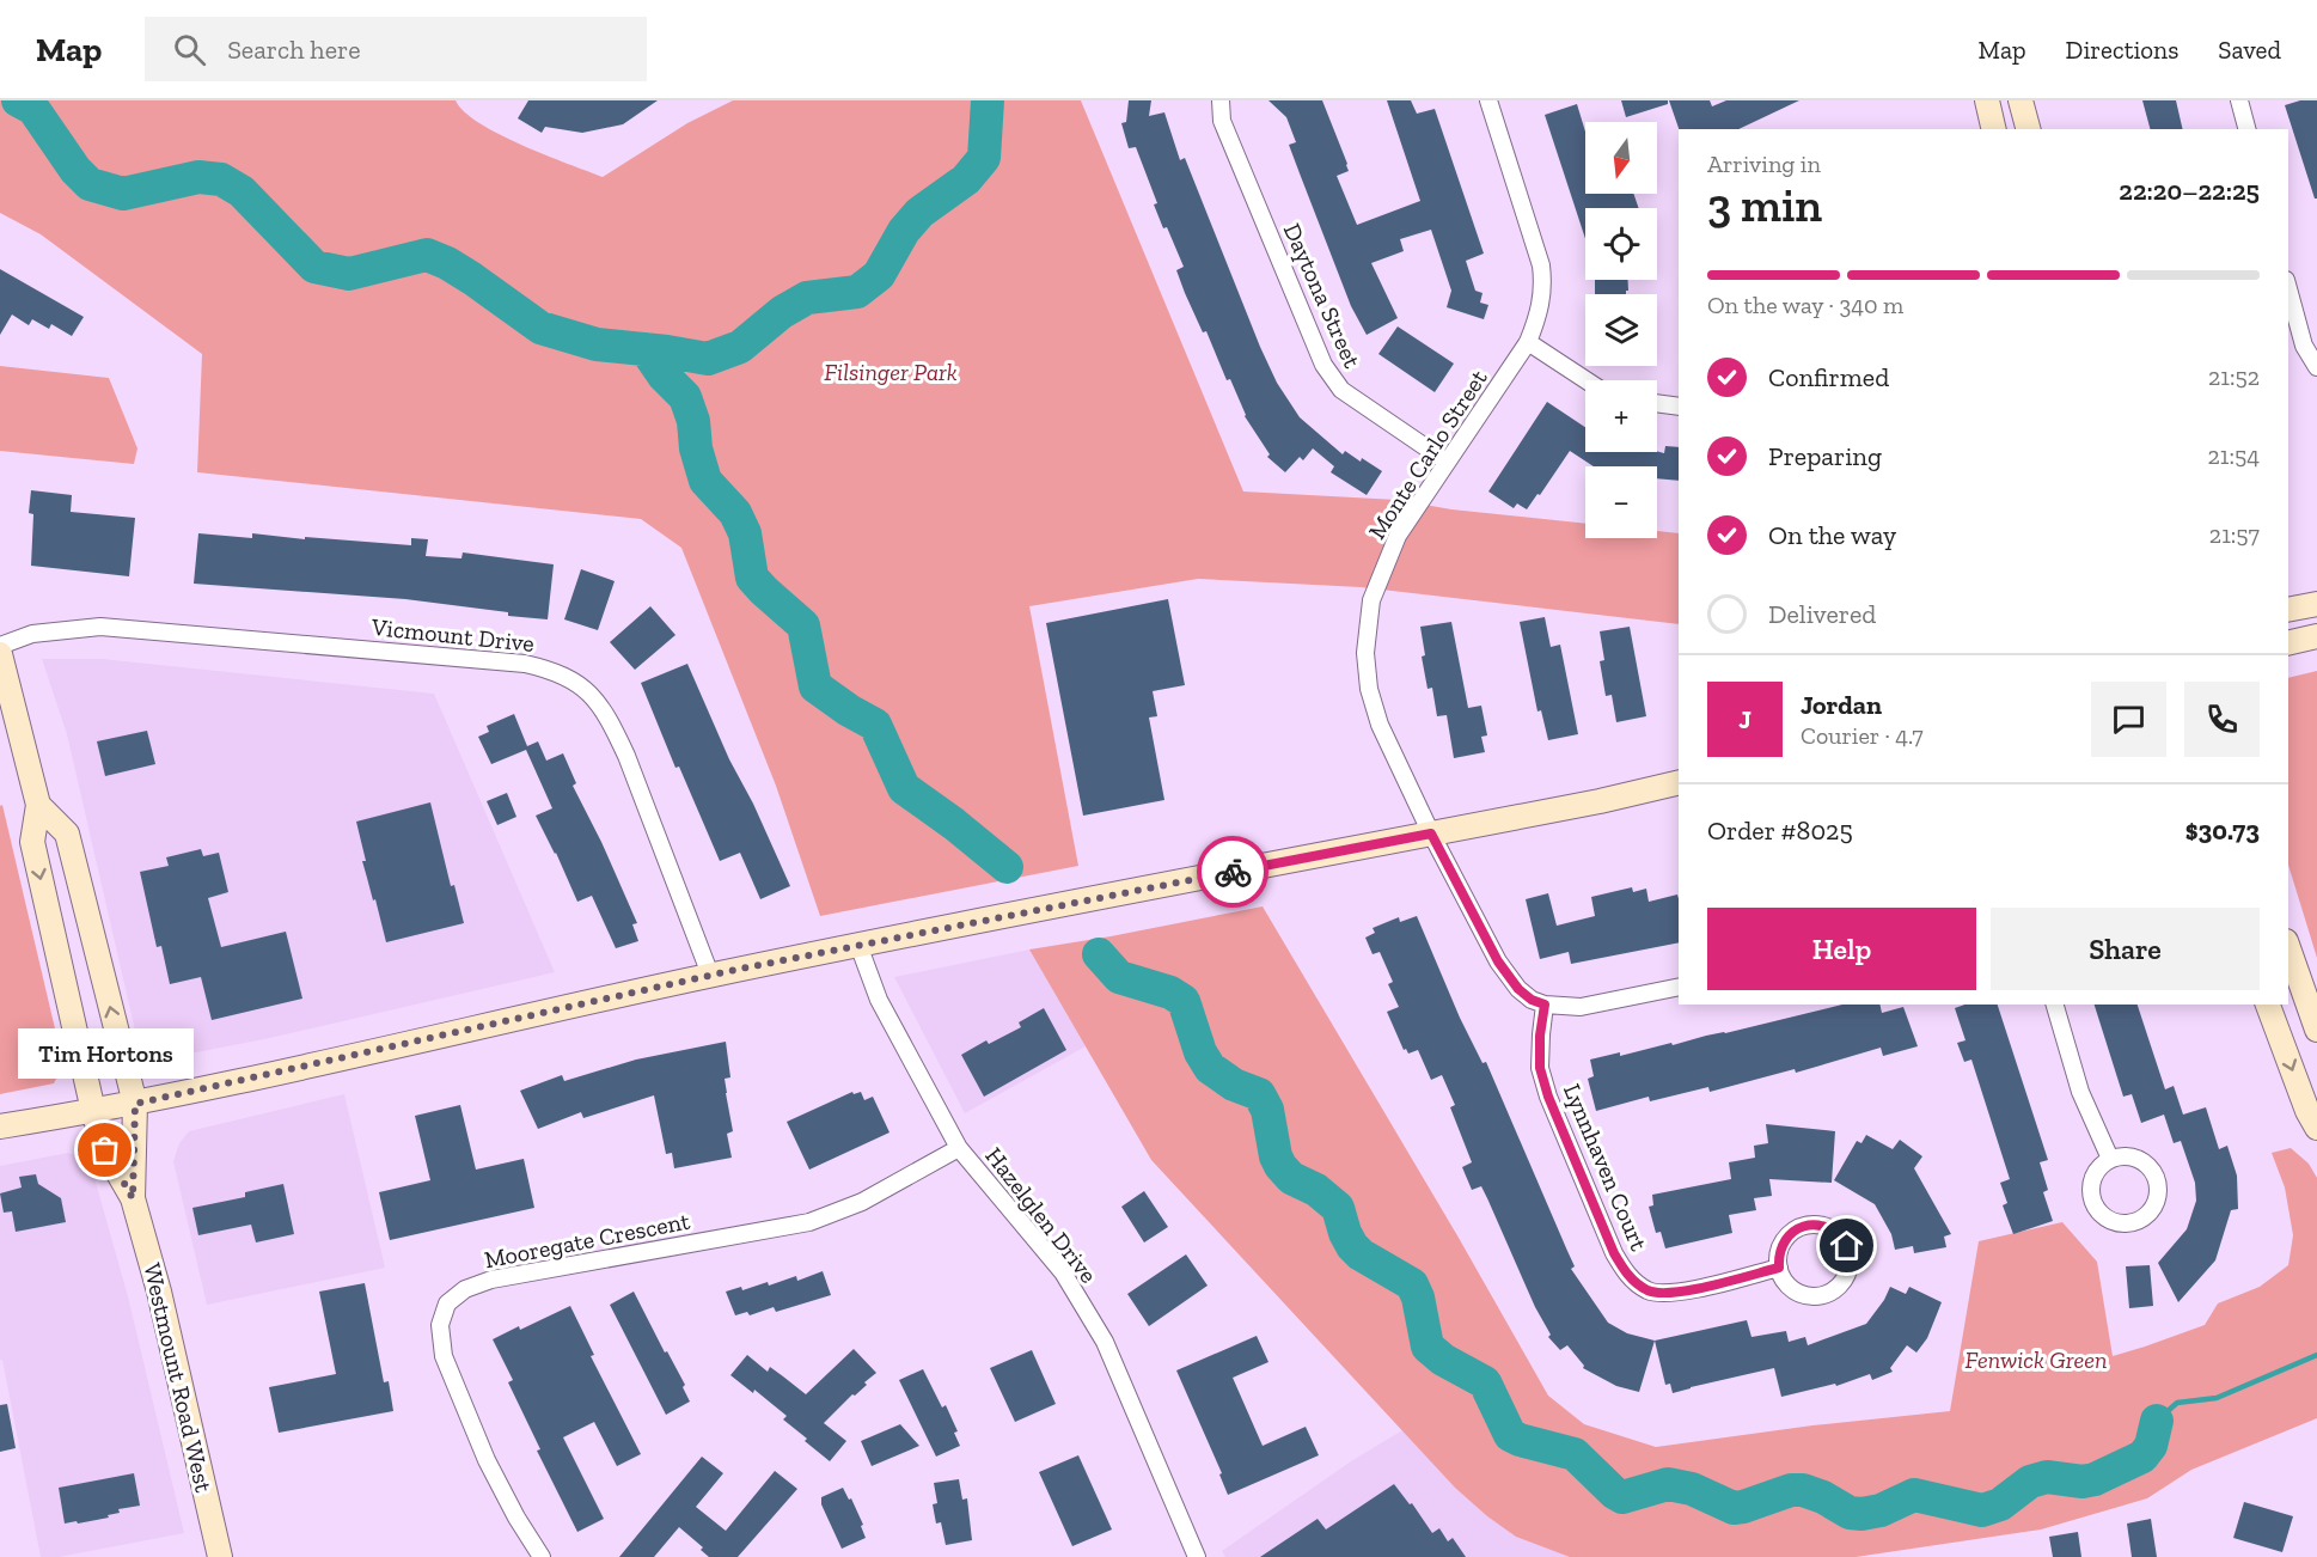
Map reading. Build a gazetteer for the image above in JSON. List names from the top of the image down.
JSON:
{
  "streets": {
    "main road": ["Westmount Road West"],
    "street": [
      "Daytona Street",
      "Monte Carlo Street",
      "Vicmount Drive",
      "Lynnhaven Court",
      "Hazelglen Drive",
      "Mooregate Crescent"
    ]
  },
  "crossings": [
    ["Daytona Street", "Monte Carlo Street"],
    ["Monte Carlo Street", "Lynnhaven Court"],
    ["Hazelglen Drive", "Mooregate Crescent"]
  ],
  "parks": ["Filsinger Park", "Fenwick Green"],
  "places": ["Tim Hortons"],
  "north": "bottom",
  "page": {
    "header": "Map",
    "search": "Search here",
    "nav": ["Map", "Directions", "Saved"],
    "map_buttons": ["+", "−"],
    "heading": ["3 min", "Arriving in", "22:20–22:25"],
    "panel": [
      "Jordan",
      "Courier · 4.7",
      "Order #8025",
      "$30.73"
    ],
    "bar": "On the way · 340 m",
    "list": [
      ["Confirmed", "21:52"],
      ["Preparing", "21:54"],
      ["On the way", "21:57"],
      "Delivered"
    ],
    "round": "J",
    "buttons": ["Help", "Share"],
    "bubble": "Tim Hortons"
  }
}
